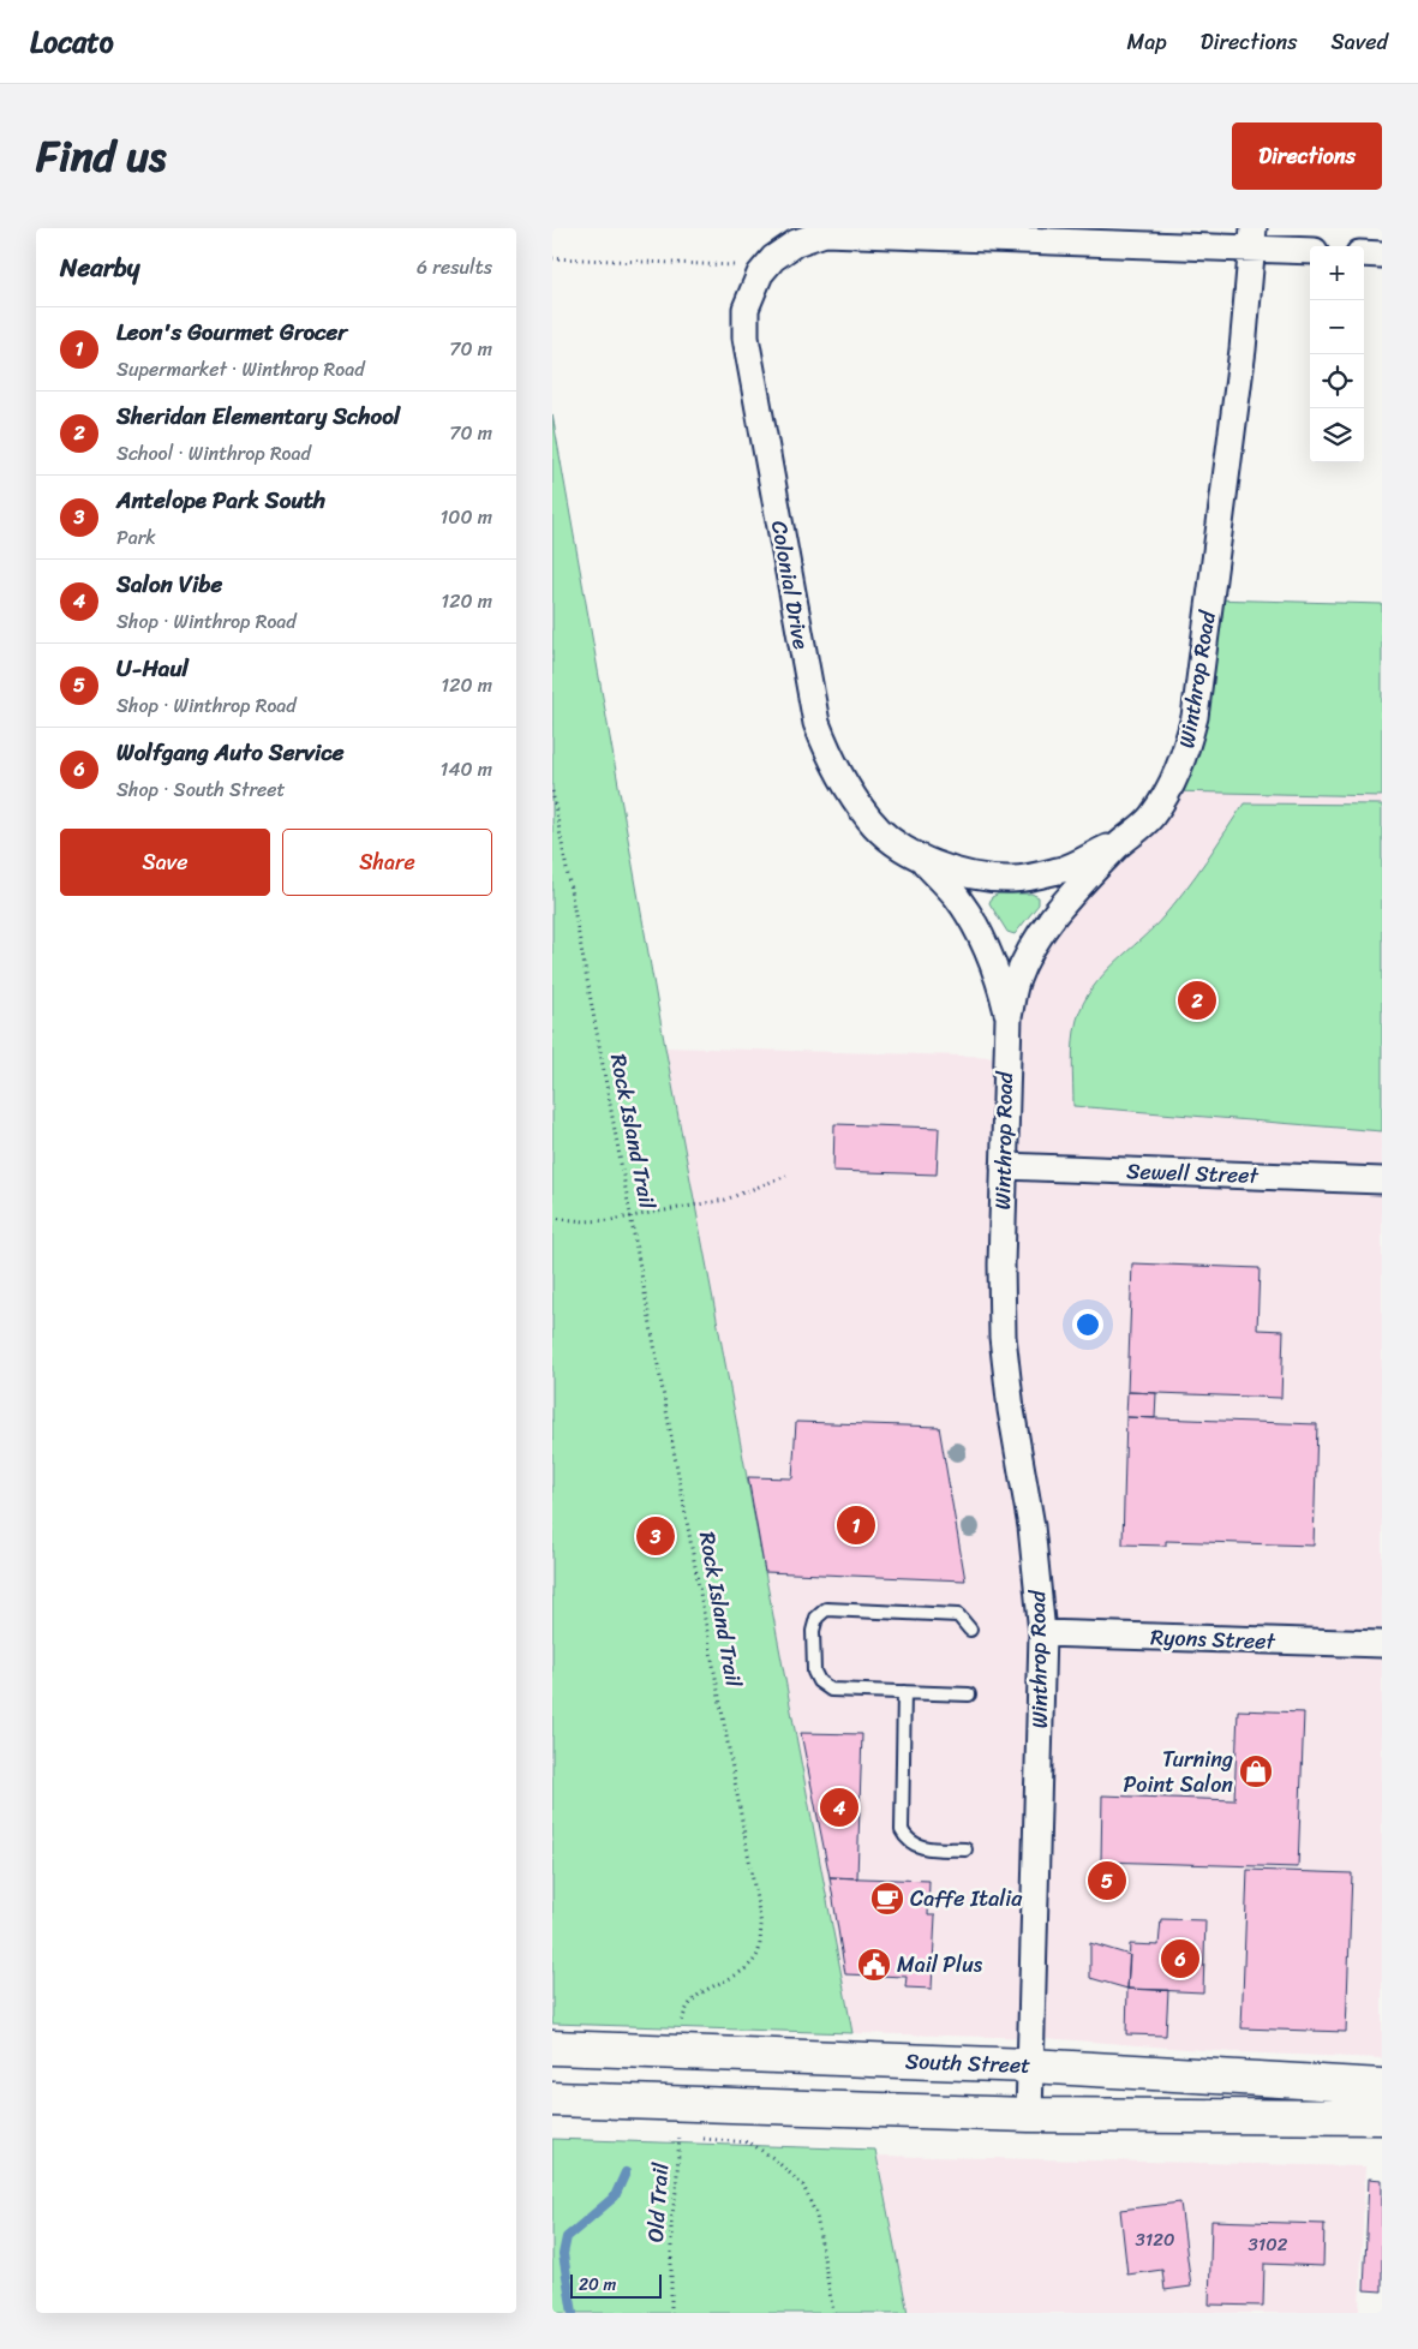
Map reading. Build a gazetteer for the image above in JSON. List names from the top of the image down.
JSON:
{
  "streets": {
    "main road": ["South Street"],
    "street": [
      "Colonial Drive",
      "Winthrop Road",
      "Sewell Street",
      "Ryons Street"
    ],
    "path": ["Rock Island Trail", "Old Trail"]
  },
  "crossings": [
    ["Colonial Drive", "Winthrop Road"],
    ["Winthrop Road", "Sewell Street"],
    ["Winthrop Road", "Ryons Street"],
    ["Winthrop Road", "South Street"],
    ["Rock Island Trail", "South Street"]
  ],
  "places": {
    "shop": ["Turning Point Salon"],
    "cafe": ["Caffe Italia"],
    "public building": ["Mail Plus"]
  },
  "house_numbers": ["3120", "3102"],
  "scale_bar": "20 m",
  "page": {
    "header": "Locato",
    "nav": ["Map", "Directions", "Saved"],
    "title": "Find us",
    "buttons": [
      "Directions",
      ["Save", "Share"]
    ],
    "heading": ["Nearby", "6 results"],
    "map_buttons": ["+", "−"],
    "list": [
      {
        "mark": "1",
        "name": "Leon's Gourmet Grocer",
        "note": "Supermarket · Winthrop Road",
        "value": "70 m"
      },
      {
        "mark": "2",
        "name": "Sheridan Elementary School",
        "note": "School · Winthrop Road",
        "value": "70 m"
      },
      {
        "mark": "3",
        "name": "Antelope Park South",
        "note": "Park",
        "value": "100 m"
      },
      {
        "mark": "4",
        "name": "Salon Vibe",
        "note": "Shop · Winthrop Road",
        "value": "120 m"
      },
      {
        "mark": "5",
        "name": "U-Haul",
        "note": "Shop · Winthrop Road",
        "value": "120 m"
      },
      {
        "mark": "6",
        "name": "Wolfgang Auto Service",
        "note": "Shop · South Street",
        "value": "140 m"
      }
    ],
    "pins": [
      "2",
      "1",
      "3",
      "4",
      "5",
      "6"
    ],
    "scale": "20 m"
  }
}
